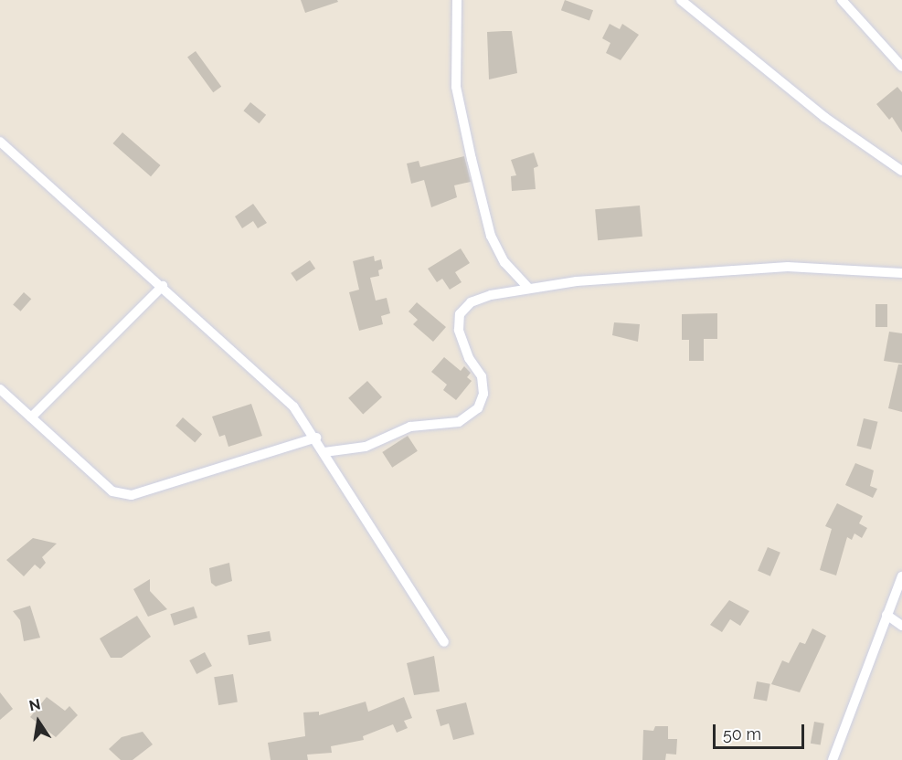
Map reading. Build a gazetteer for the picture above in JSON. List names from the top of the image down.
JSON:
{
  "scale_bar": "50 m",
  "north": "top"
}
